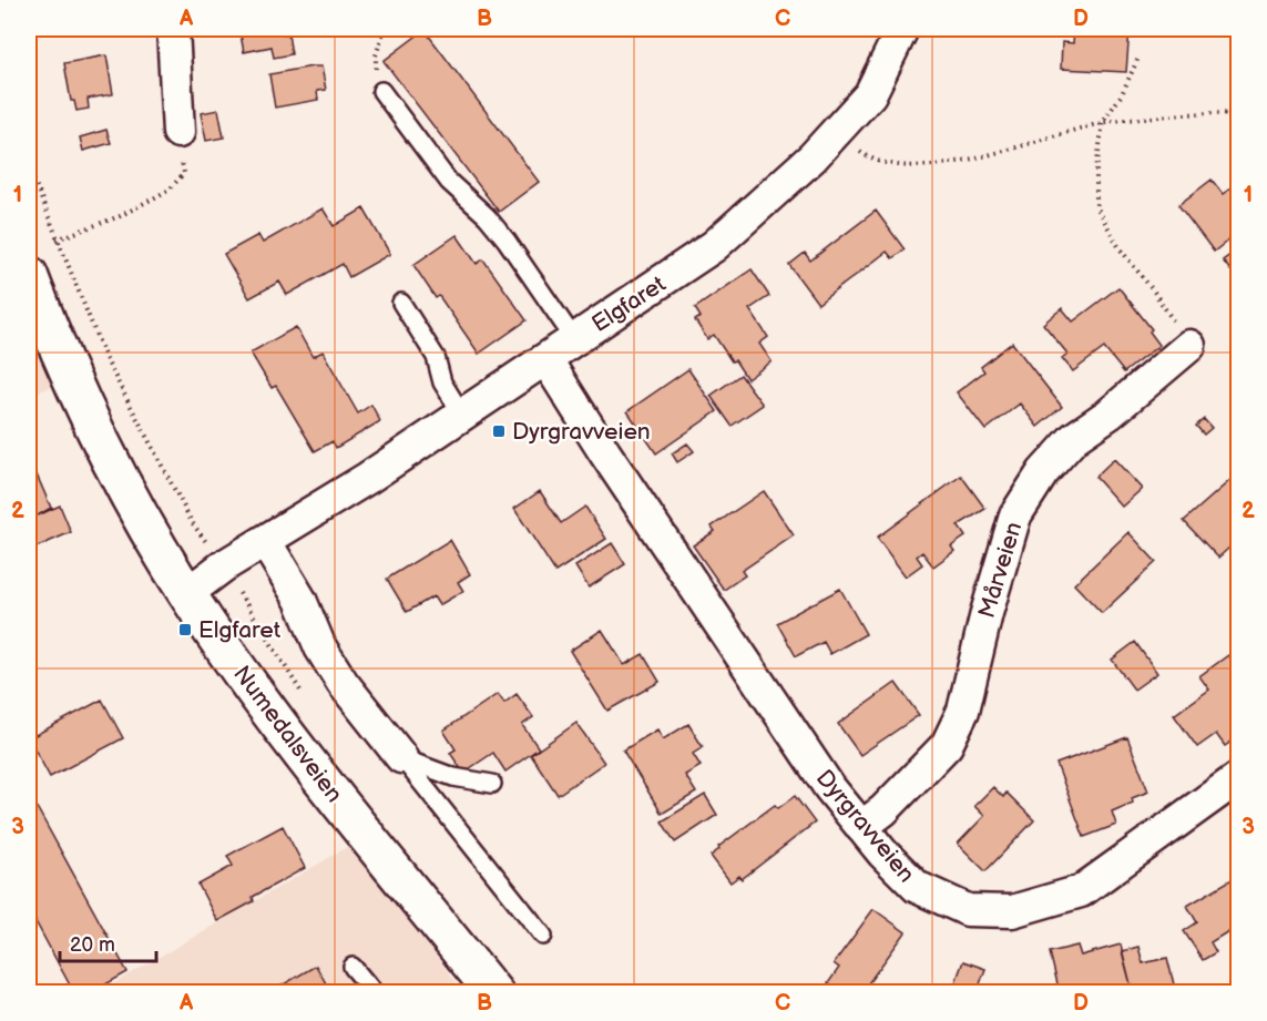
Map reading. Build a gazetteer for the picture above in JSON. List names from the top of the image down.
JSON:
{
  "streets": {
    "main road": ["Numedalsveien"],
    "street": ["Elgfaret", "Mårveien", "Dyrgravveien"]
  },
  "crossings": [
    ["Elgfaret", "Numedalsveien"],
    ["Elgfaret", "Dyrgravveien"],
    ["Mårveien", "Dyrgravveien"]
  ],
  "places": {
    "transit": ["Dyrgravveien", "Elgfaret"]
  },
  "scale_bar": "20 m",
  "grid": {
    "columns": [
      "A",
      "B",
      "C",
      "D"
    ],
    "rows": ["1", "2", "3"]
  }
}
